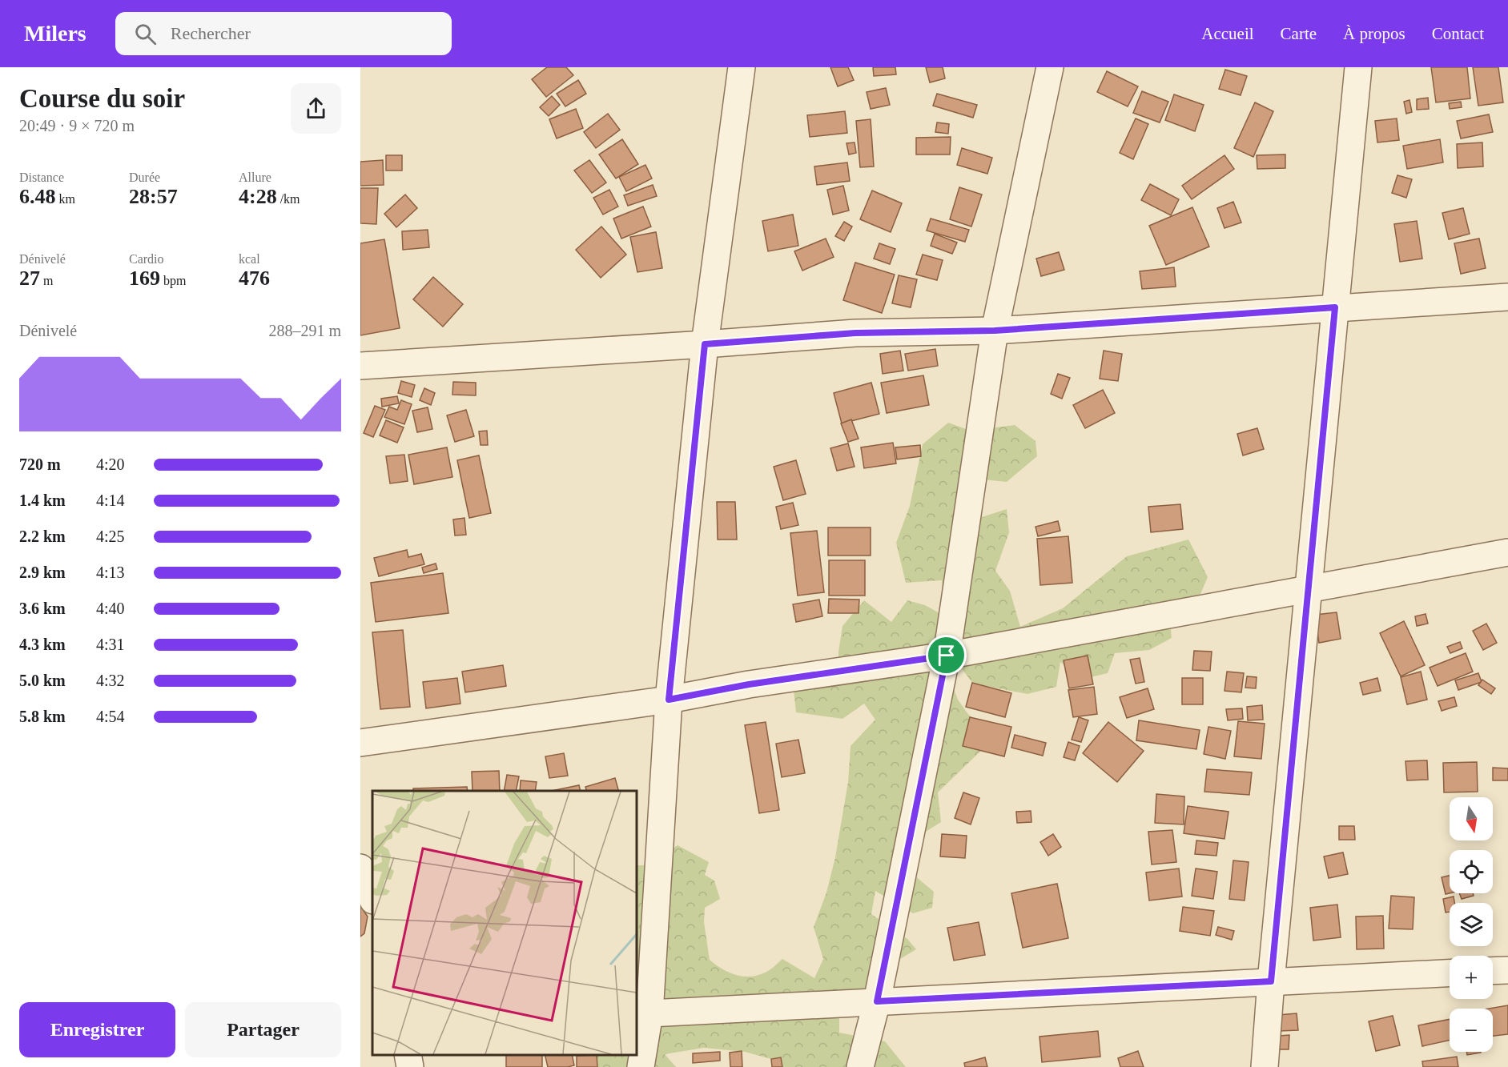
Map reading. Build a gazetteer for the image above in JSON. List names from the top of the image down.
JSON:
{
  "north": "bottom",
  "page": {
    "header": "Milers",
    "search": "Rechercher",
    "nav": [
      "Accueil",
      "Carte",
      "À propos",
      "Contact"
    ],
    "heading": ["Course du soir", "20:49 · 9 × 720 m"],
    "stats": [
      ["Distance", "6.48 km"],
      ["Durée", "28:57"],
      ["Allure", "4:28 /km"],
      ["Dénivelé", "27 m"],
      ["Cardio", "169 bpm"],
      ["kcal", "476"]
    ],
    "chart": ["Dénivelé", "288–291 m"],
    "list": [
      {
        "name": "720 m",
        "note": "4:20"
      },
      {
        "name": "1.4 km",
        "note": "4:14"
      },
      {
        "name": "2.2 km",
        "note": "4:25"
      },
      {
        "name": "2.9 km",
        "note": "4:13"
      },
      {
        "name": "3.6 km",
        "note": "4:40"
      },
      {
        "name": "4.3 km",
        "note": "4:31"
      },
      {
        "name": "5.0 km",
        "note": "4:32"
      },
      {
        "name": "5.8 km",
        "note": "4:54"
      }
    ],
    "map_buttons": ["+", "−"],
    "buttons": ["Enregistrer", "Partager"]
  }
}
